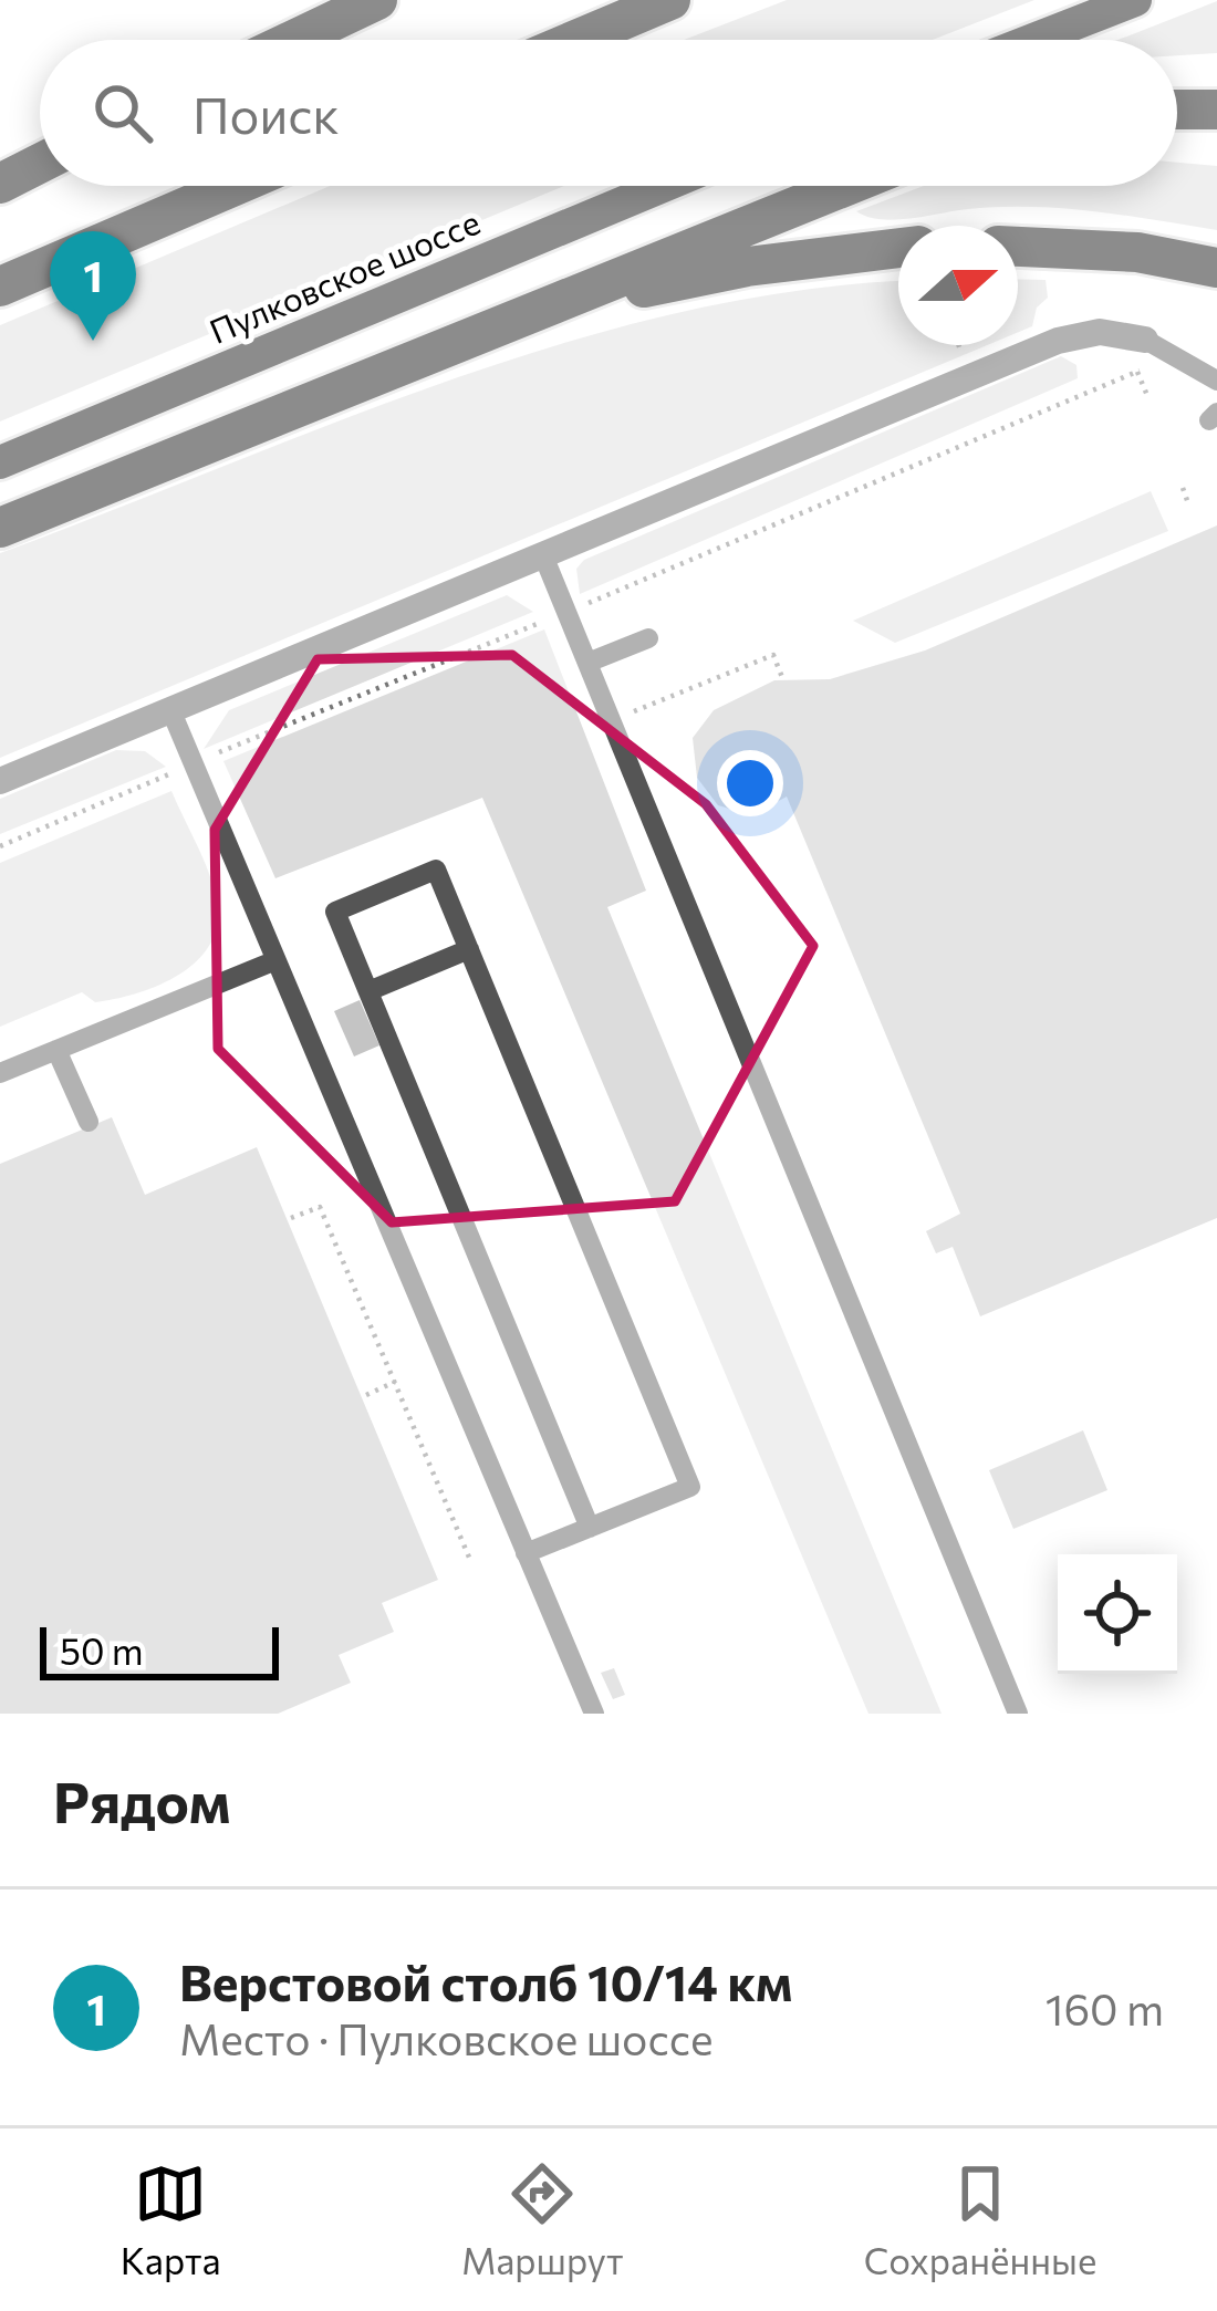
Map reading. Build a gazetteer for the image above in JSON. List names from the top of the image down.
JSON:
{
  "streets": {
    "main road": ["Пулковское шоссе"]
  },
  "scale_bar": "50 m",
  "north": "right",
  "page": {
    "search": "Поиск",
    "pins": "1",
    "scale": "50 m",
    "heading": "Рядом",
    "list": [
      {
        "mark": "1",
        "name": "Верстовой столб 10/14 км",
        "note": "Место · Пулковское шоссе",
        "value": "160 m"
      }
    ],
    "nav": ["Карта", "Маршрут", "Сохранённые"]
  }
}
